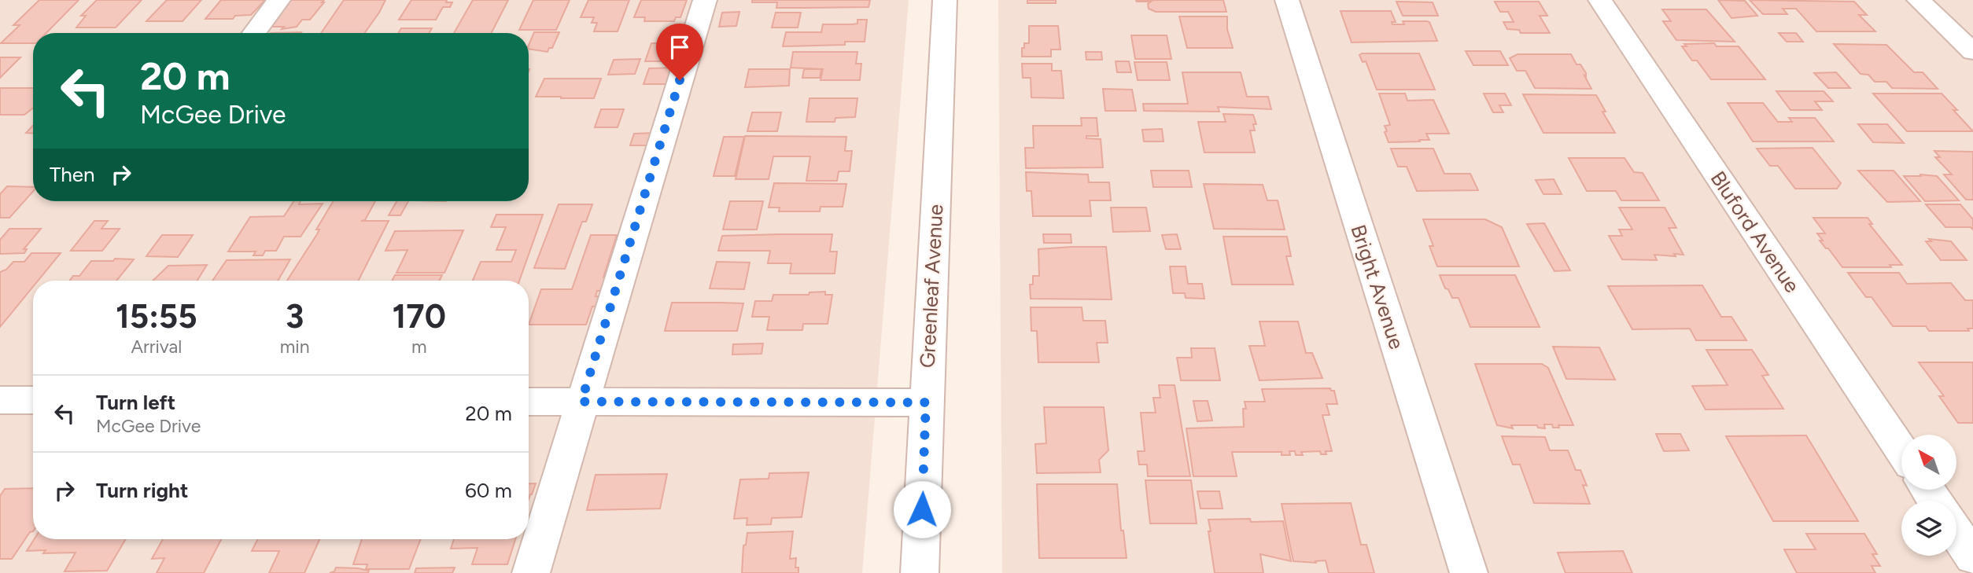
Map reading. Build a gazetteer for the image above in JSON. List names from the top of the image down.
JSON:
{
  "streets": {
    "street": ["Bluford Avenue", "Greenleaf Avenue", "Bright Avenue"]
  },
  "north": "top left",
  "page": {
    "turn": ["20 m", "McGee Drive"],
    "then": "Then",
    "eta": [
      "15:55",
      "Arrival",
      "3",
      "min",
      "170",
      "m"
    ],
    "list": [
      {
        "name": "Turn left",
        "note": "McGee Drive",
        "value": "20 m"
      },
      {
        "name": "Turn right",
        "value": "60 m"
      }
    ]
  }
}
